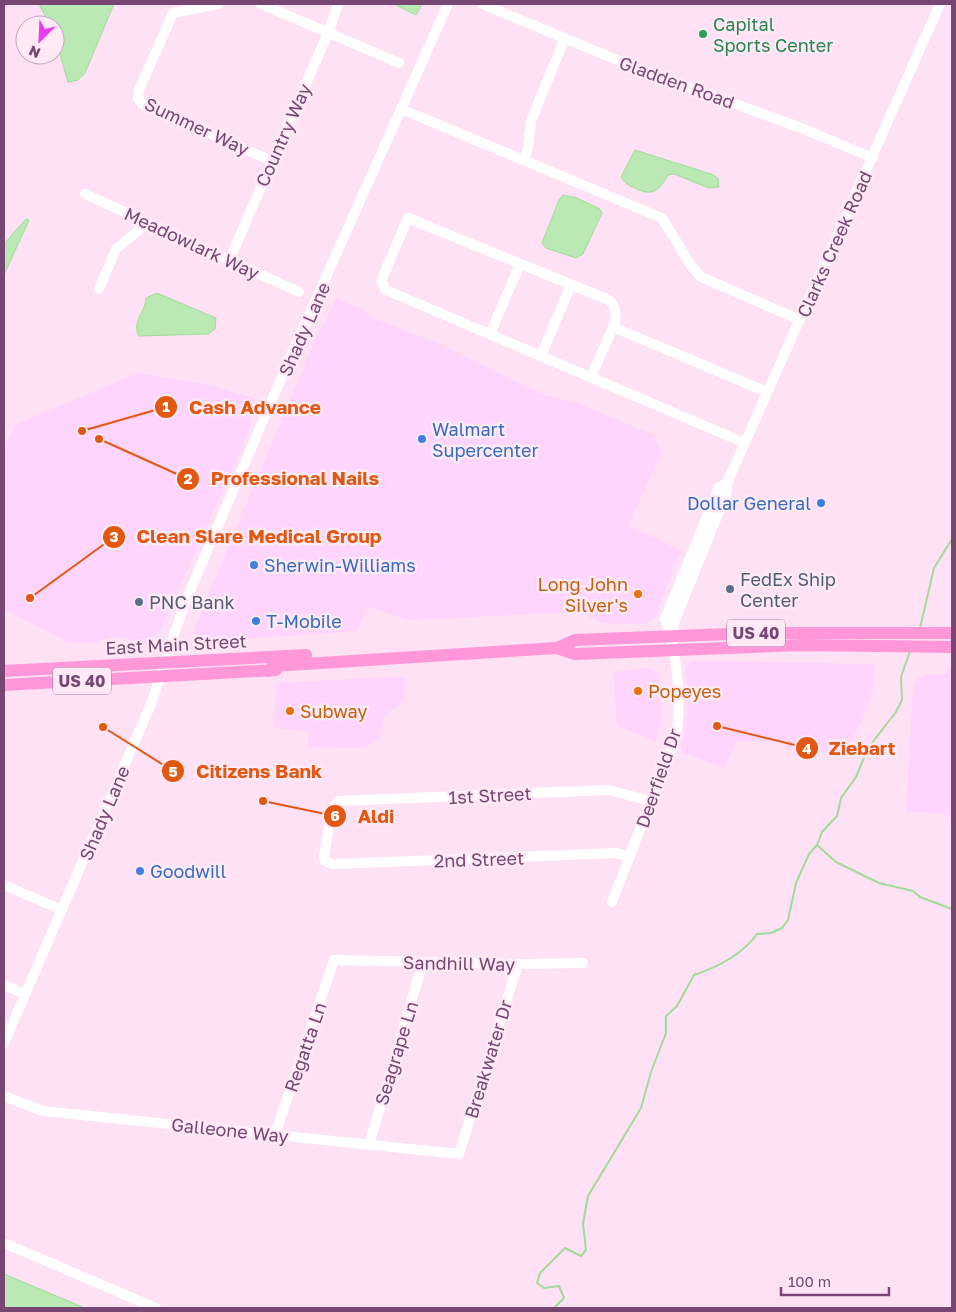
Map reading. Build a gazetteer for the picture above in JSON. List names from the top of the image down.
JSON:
{
  "streets": {
    "main road": ["US 40", "East Main Street"],
    "street": [
      "Gladden Road",
      "Summer Way",
      "Country Way",
      "Meadowlark Way",
      "Clarks Creek Road",
      "Shady Lane",
      "Deerfield Dr",
      "1st Street",
      "2nd Street",
      "Sandhill Way",
      "Regatta Ln",
      "Seagrape Ln",
      "Breakwater Dr",
      "Galleone Way"
    ]
  },
  "crossings": [
    ["Gladden Road", "Clarks Creek Road"],
    ["Summer Way", "Country Way"],
    ["Country Way", "Meadowlark Way"],
    ["Clarks Creek Road", "East Main Street"],
    ["Clarks Creek Road", "Deerfield Dr"],
    ["Shady Lane", "East Main Street"],
    ["East Main Street", "Deerfield Dr"],
    ["Deerfield Dr", "1st Street"],
    ["Deerfield Dr", "2nd Street"],
    ["1st Street", "2nd Street"],
    ["Sandhill Way", "Regatta Ln"],
    ["Sandhill Way", "Seagrape Ln"],
    ["Sandhill Way", "Breakwater Dr"],
    ["Regatta Ln", "Galleone Way"],
    ["Seagrape Ln", "Galleone Way"],
    ["Breakwater Dr", "Galleone Way"]
  ],
  "places": [
    "Capital Sports Center",
    "Cash Advance",
    "Professional Nails",
    "Walmart Supercenter",
    "Dollar General",
    "Sherwin-Williams",
    "FedEx Ship Center",
    "Long John Silver's",
    "Clean Slare Medical Group",
    "PNC Bank",
    "T-Mobile",
    "Popeyes",
    "Subway",
    "Ziebart",
    "Citizens Bank",
    "Aldi",
    "Goodwill"
  ],
  "scale_bar": "100 m",
  "north": "bottom left"
}
